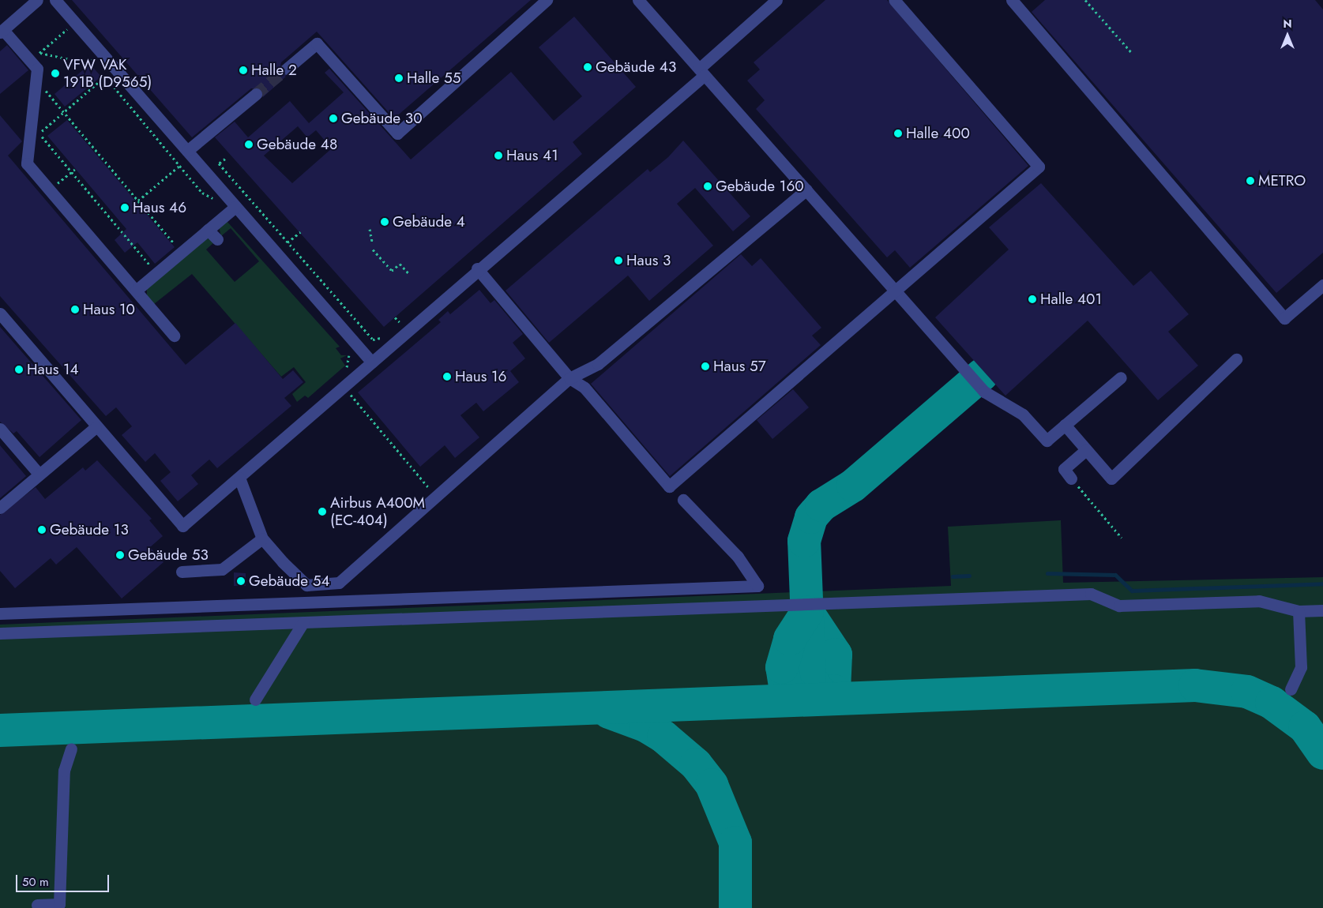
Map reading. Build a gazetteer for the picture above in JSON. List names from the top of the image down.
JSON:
{
  "places": [
    "Gebäude 43",
    "Halle 2",
    "VFW VAK 191B (D9565)",
    "Halle 55",
    "Gebäude 30",
    "Halle 400",
    "Gebäude 48",
    "Haus 41",
    "METRO",
    "Gebäude 160",
    "Haus 46",
    "Gebäude 4",
    "Haus 3",
    "Halle 401",
    "Haus 10",
    "Haus 57",
    "Haus 14",
    "Haus 16",
    "Airbus A400M (EC-404)",
    "Gebäude 13",
    "Gebäude 53",
    "Gebäude 54"
  ],
  "scale_bar": "50 m",
  "north": "top"
}
